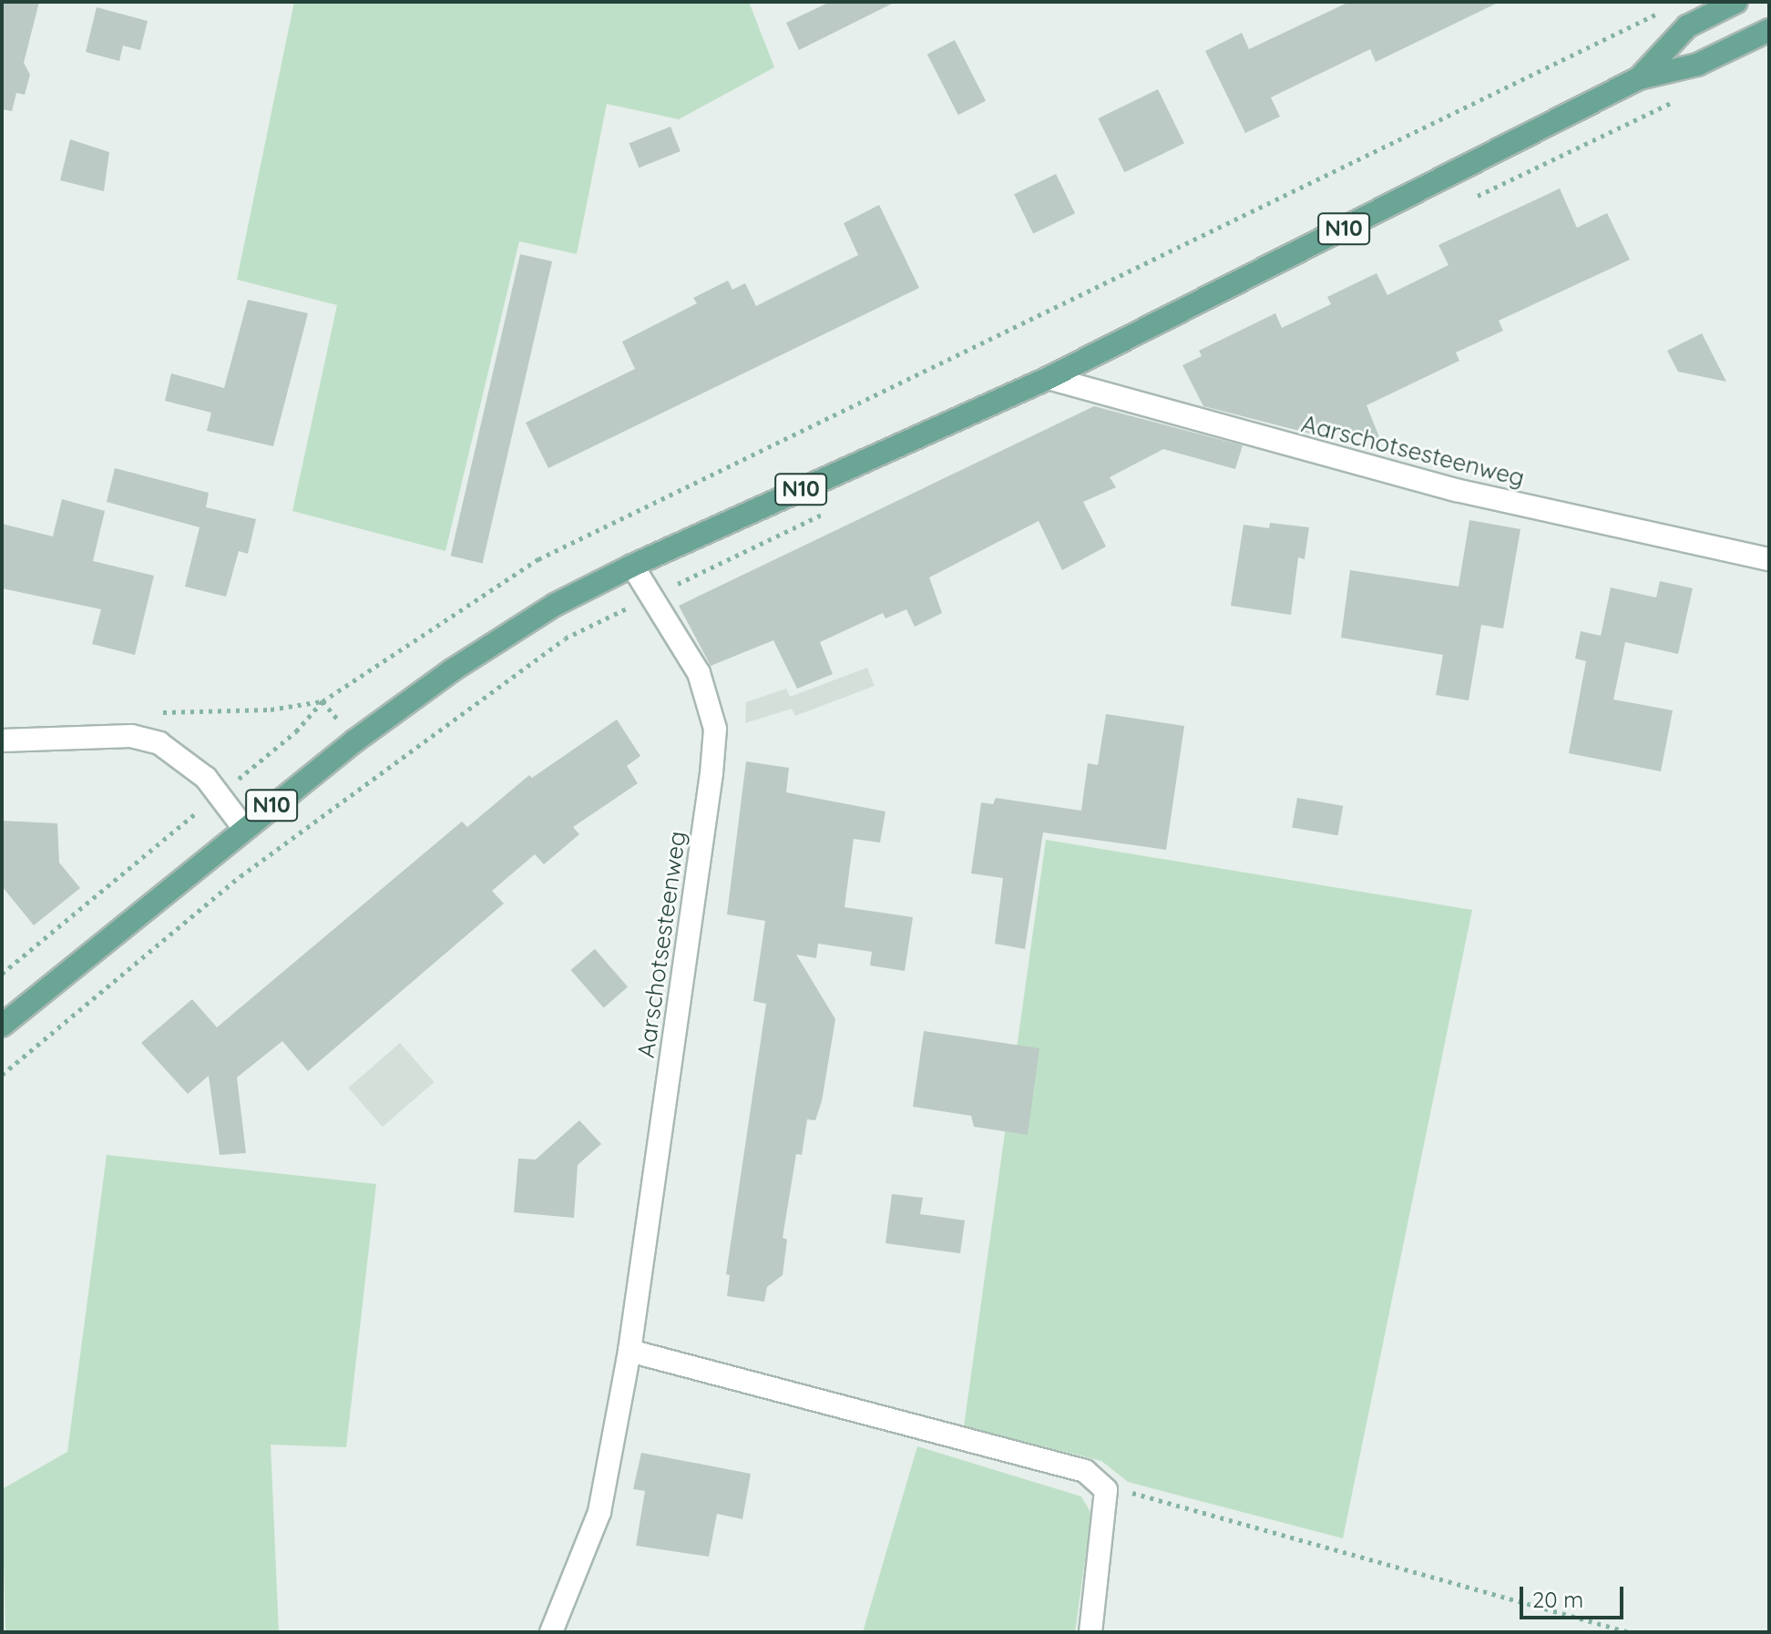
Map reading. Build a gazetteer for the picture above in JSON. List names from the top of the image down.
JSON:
{
  "streets": {
    "main road": ["N10"],
    "street": ["Aarschotsesteenweg"]
  },
  "crossings": [
    ["N10", "Aarschotsesteenweg"]
  ],
  "scale_bar": "20 m"
}
